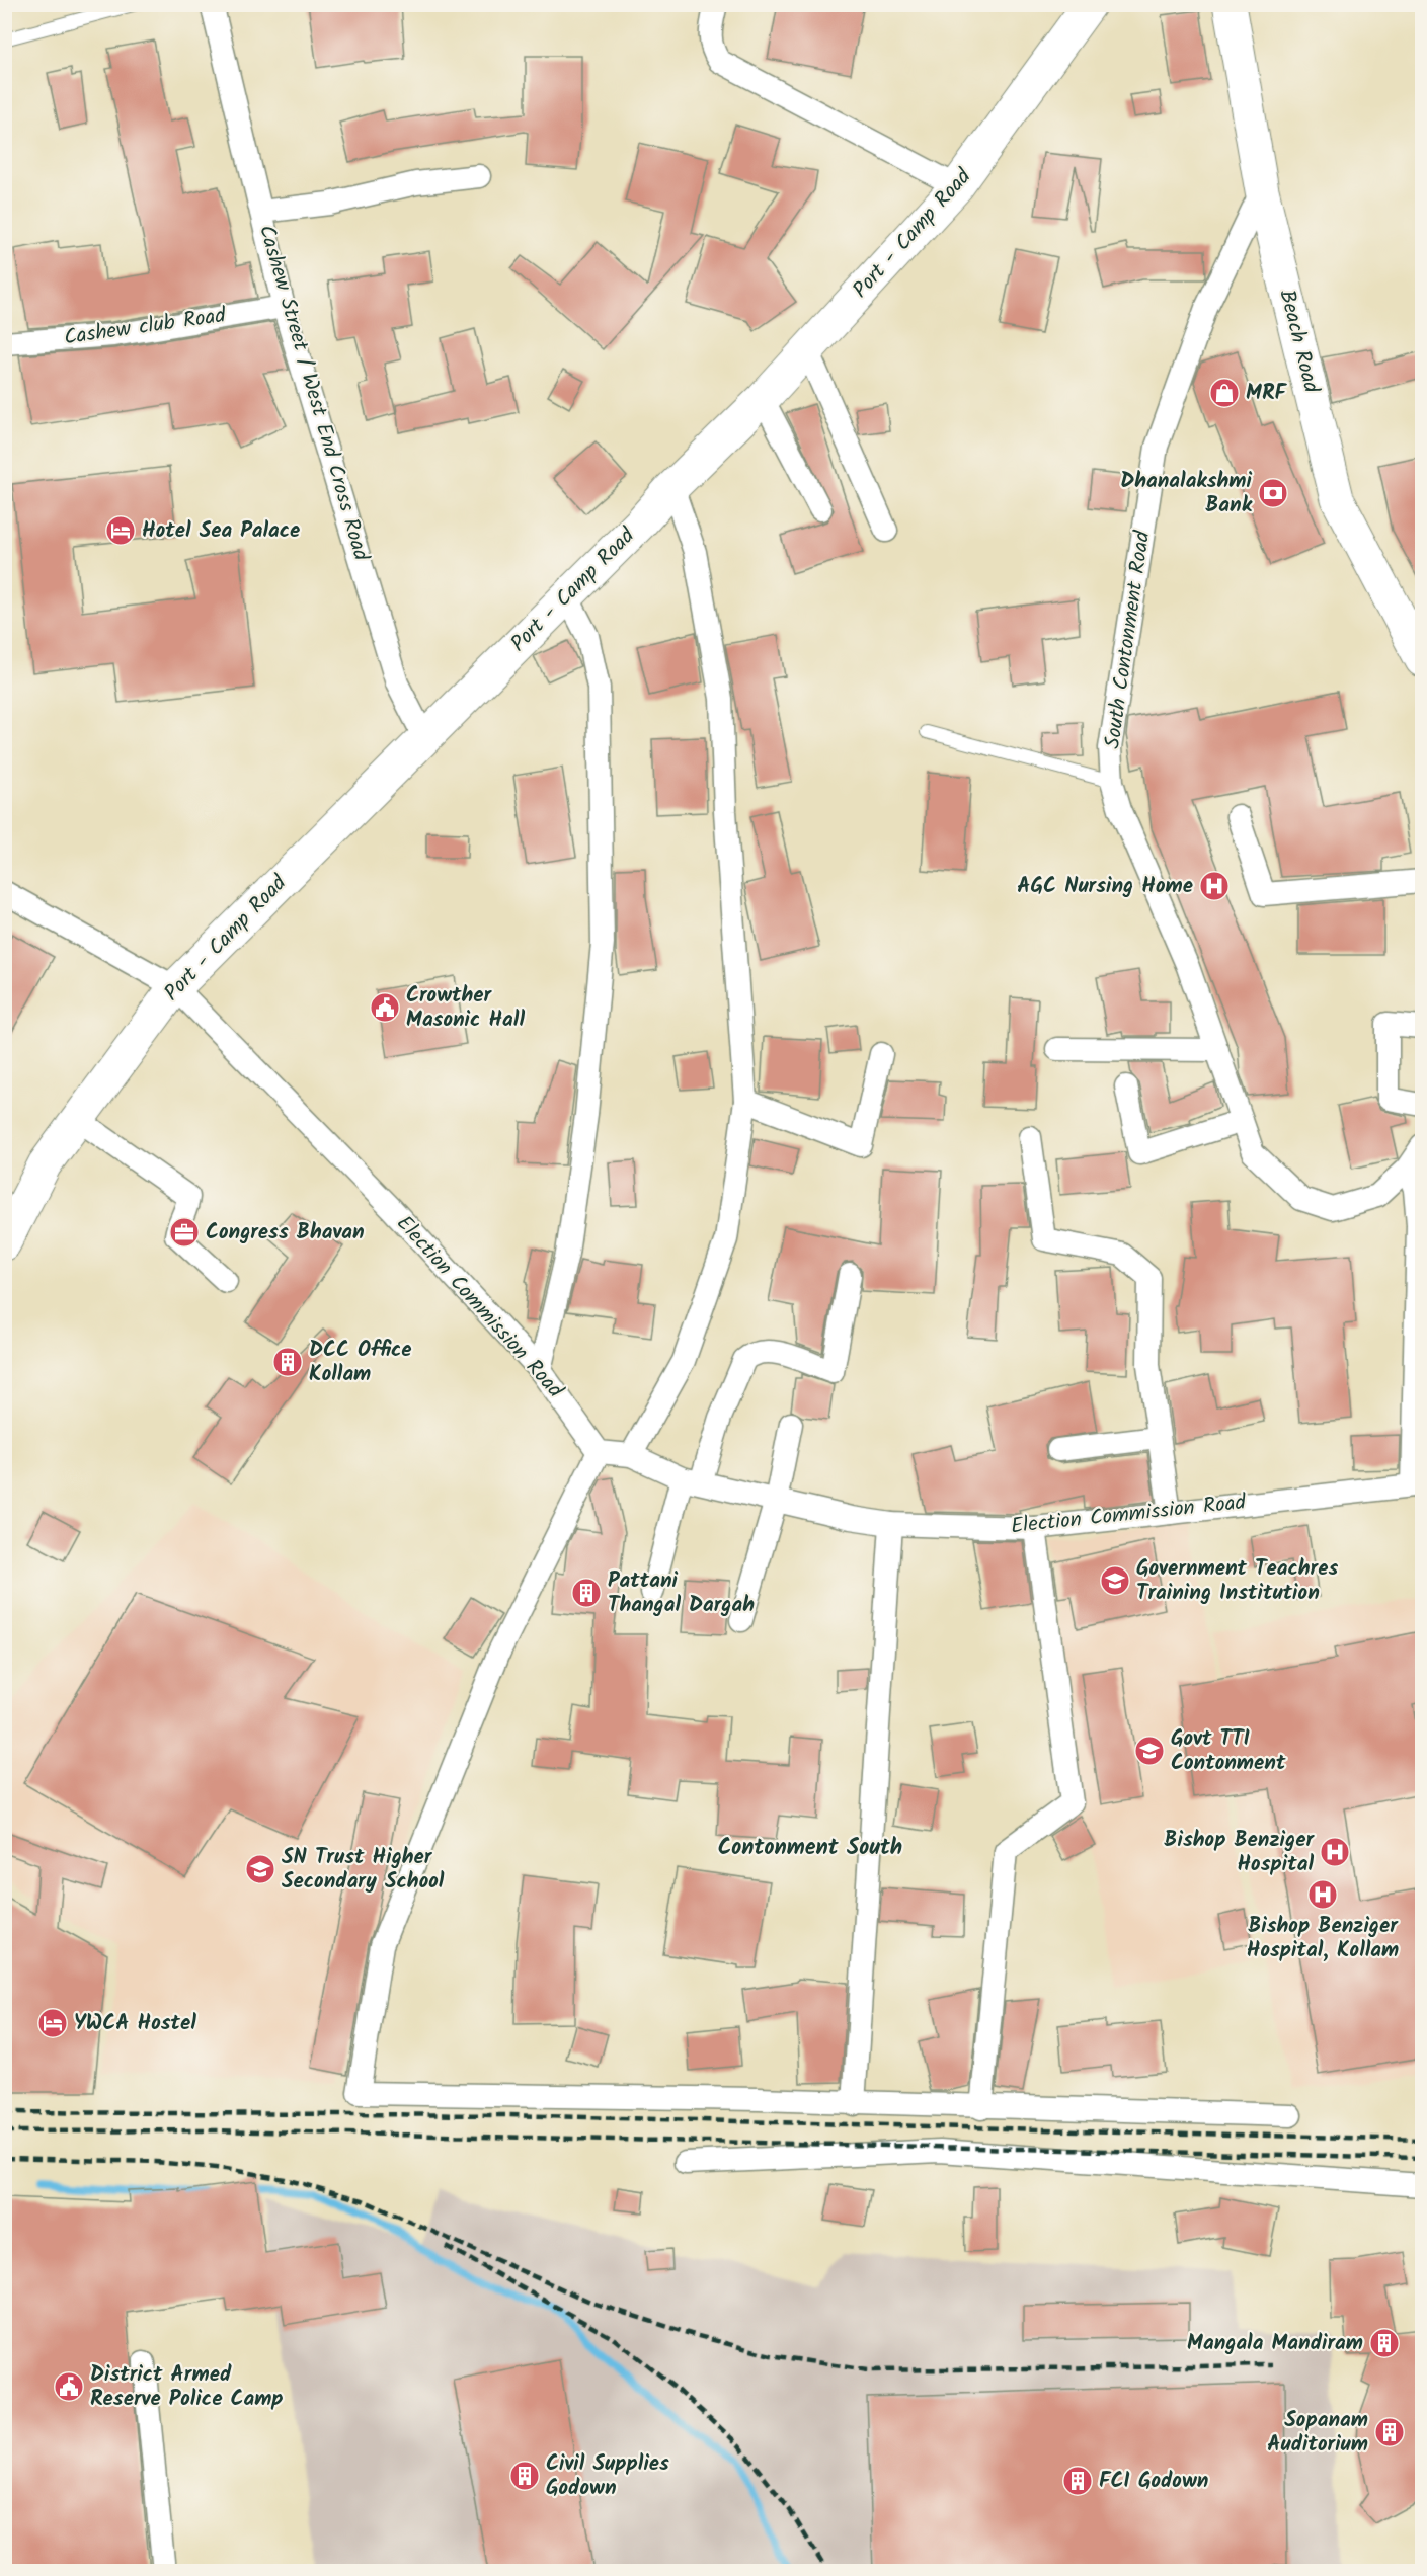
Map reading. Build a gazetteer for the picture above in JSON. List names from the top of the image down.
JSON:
{
  "streets": {
    "main road": ["Port - Camp Road", "Beach Road"],
    "street": [
      "Cashew club Road",
      "Cashew Street / West End Cross Road",
      "South Contonment Road",
      "Election Commission Road"
    ]
  },
  "crossings": [
    ["Port - Camp Road", "Cashew Street / West End Cross Road"],
    ["Port - Camp Road", "Election Commission Road"],
    ["Cashew club Road", "Cashew Street / West End Cross Road"],
    ["Beach Road", "South Contonment Road"]
  ],
  "districts": ["Contonment South"],
  "places": {
    "shop": ["MRF"],
    "bank": ["Dhanalakshmi Bank"],
    "hotel": ["Hotel Sea Palace", "YWCA Hostel"],
    "hospital": ["AGC Nursing Home", "Bishop Benziger Hospital", "Bishop Benziger Hospital, Kollam"],
    "public building": ["Crowther Masonic Hall", "District Armed Reserve Police Camp"],
    "office": ["Congress Bhavan"],
    "building": [
      "DCC Office Kollam",
      "Pattani Thangal Dargah",
      "Mangala Mandiram",
      "Sopanam Auditorium",
      "Civil Supplies Godown",
      "FCI Godown"
    ],
    "school or university": ["Government Teachres Training Institution", "Govt TTI Contonment", "SN Trust Higher Secondary School"]
  }
}
